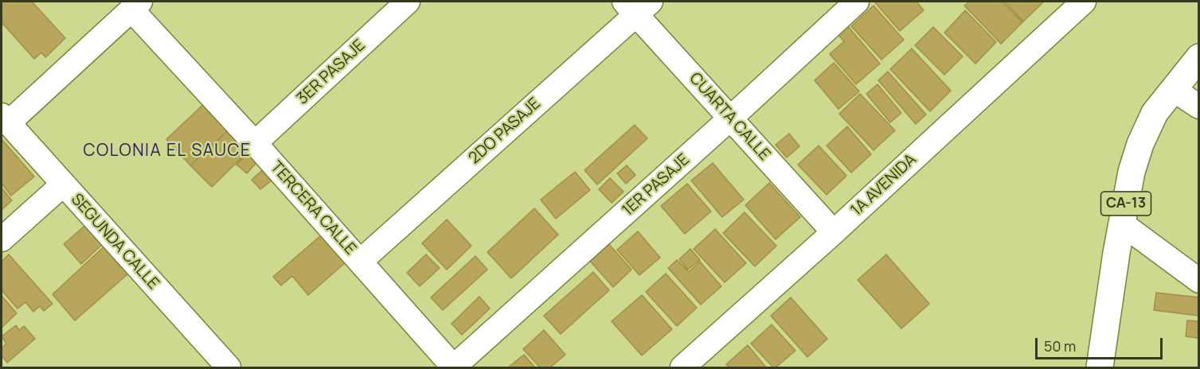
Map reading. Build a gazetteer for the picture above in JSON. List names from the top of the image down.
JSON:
{
  "streets": {
    "main road": ["CA-13"],
    "street": [
      "3ER PASAJE",
      "CUARTA CALLE",
      "2DO PASAJE",
      "1ER PASAJE",
      "1A AVENIDA",
      "TERCERA CALLE",
      "SEGUNDA CALLE"
    ]
  },
  "crossings": [
    ["3ER PASAJE", "TERCERA CALLE"],
    ["CUARTA CALLE", "2DO PASAJE"],
    ["CUARTA CALLE", "1ER PASAJE"],
    ["CUARTA CALLE", "1A AVENIDA"],
    ["2DO PASAJE", "TERCERA CALLE"],
    ["1ER PASAJE", "TERCERA CALLE"]
  ],
  "districts": ["COLONIA EL SAUCE"],
  "scale_bar": "50 m"
}
